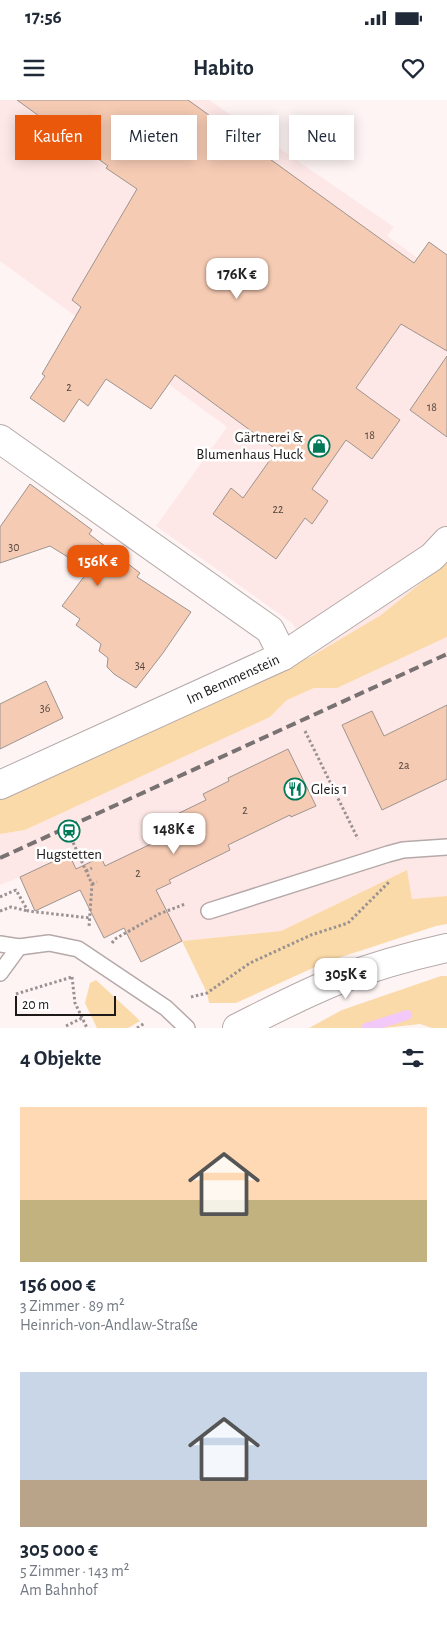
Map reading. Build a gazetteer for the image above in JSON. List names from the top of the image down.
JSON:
{
  "streets": {
    "street": ["Im Bemmenstein"]
  },
  "places": {
    "shop": ["Gärtnerei & Blumenhaus Huck"],
    "restaurant": ["Gleis 1"],
    "station": ["Hugstetten"]
  },
  "house_numbers": [
    "2",
    "18",
    "18",
    "22",
    "30",
    "34",
    "36",
    "2a",
    "2",
    "2"
  ],
  "scale_bar": "20 m",
  "page": {
    "status": "17:56",
    "header": "Habito",
    "chip": [
      "Kaufen",
      "Mieten",
      "Filter",
      "Neu"
    ],
    "price": [
      "176K €",
      "156K €",
      "148K €",
      "305K €"
    ],
    "scale": "20 m",
    "heading": "4 Objekte",
    "list": [
      {
        "name": "156 000 €",
        "note": "3 Zimmer · 89 m² · Heinrich-von-Andlaw-Straße"
      },
      {
        "name": "305 000 €",
        "note": "5 Zimmer · 143 m² · Am Bahnhof"
      }
    ]
  }
}
